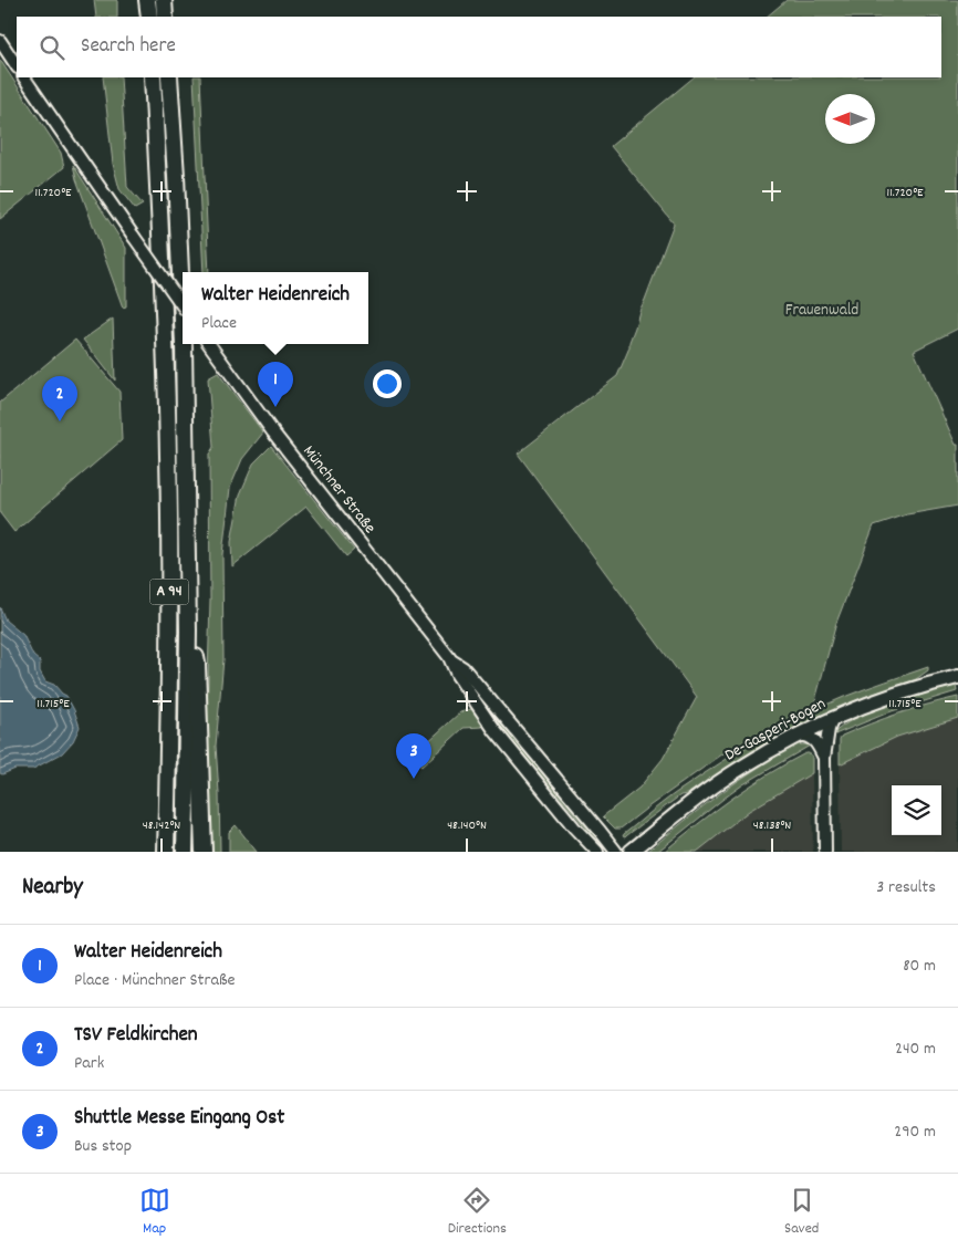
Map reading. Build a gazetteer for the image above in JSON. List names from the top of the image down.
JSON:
{
  "streets": {
    "highway": ["A 94"],
    "main road": ["De-Gasperi-Bogen"],
    "street": ["Münchner Straße"]
  },
  "parks": ["Frauenwald"],
  "north": "left",
  "page": {
    "search": "Search here",
    "popup": ["Walter Heidenreich", "Place"],
    "pins": ["1", "2", "3"],
    "heading": ["Nearby", "3 results"],
    "list": [
      {
        "mark": "1",
        "name": "Walter Heidenreich",
        "note": "Place · Münchner Straße",
        "value": "80 m"
      },
      {
        "mark": "2",
        "name": "TSV Feldkirchen",
        "note": "Park",
        "value": "240 m"
      },
      {
        "mark": "3",
        "name": "Shuttle Messe Eingang Ost",
        "note": "Bus stop",
        "value": "290 m"
      }
    ],
    "nav": ["Map", "Directions", "Saved"]
  },
  "coordinates": [
    "11.720°E",
    "11.715°E",
    "48.142°N",
    "48.140°N",
    "48.138°N"
  ]
}
